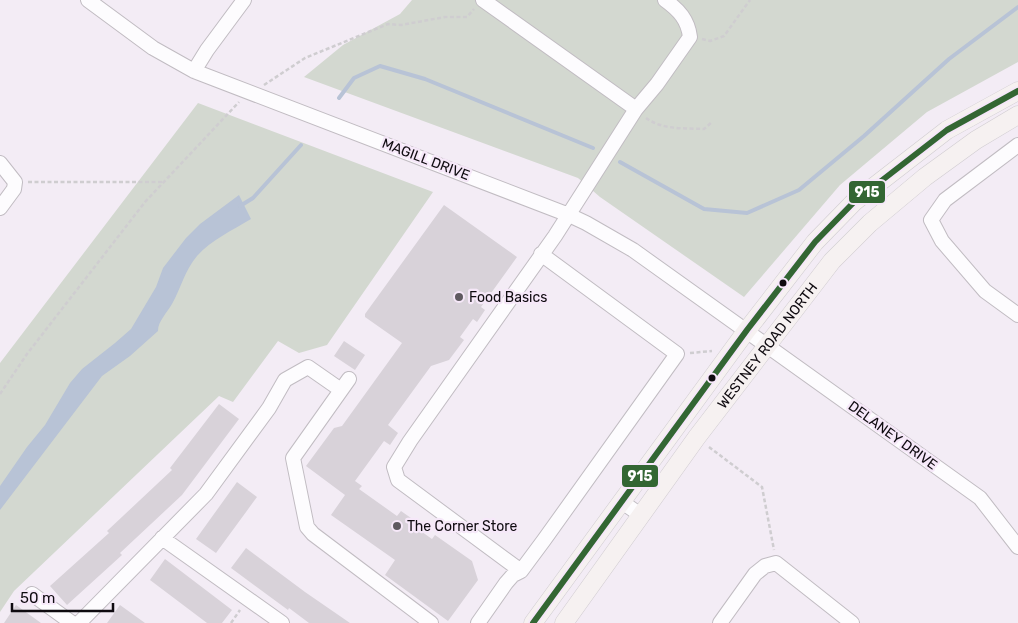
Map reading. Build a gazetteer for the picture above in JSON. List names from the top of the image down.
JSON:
{
  "streets": {
    "main road": ["WESTNEY ROAD NORTH"],
    "street": ["MAGILL DRIVE", "DELANEY DRIVE"]
  },
  "crossings": [
    ["MAGILL DRIVE", "WESTNEY ROAD NORTH"],
    ["MAGILL DRIVE", "DELANEY DRIVE"],
    ["WESTNEY ROAD NORTH", "DELANEY DRIVE"]
  ],
  "places": ["Food Basics", "The Corner Store"],
  "lines": ["transit line 915"],
  "scale_bar": "50 m"
}
